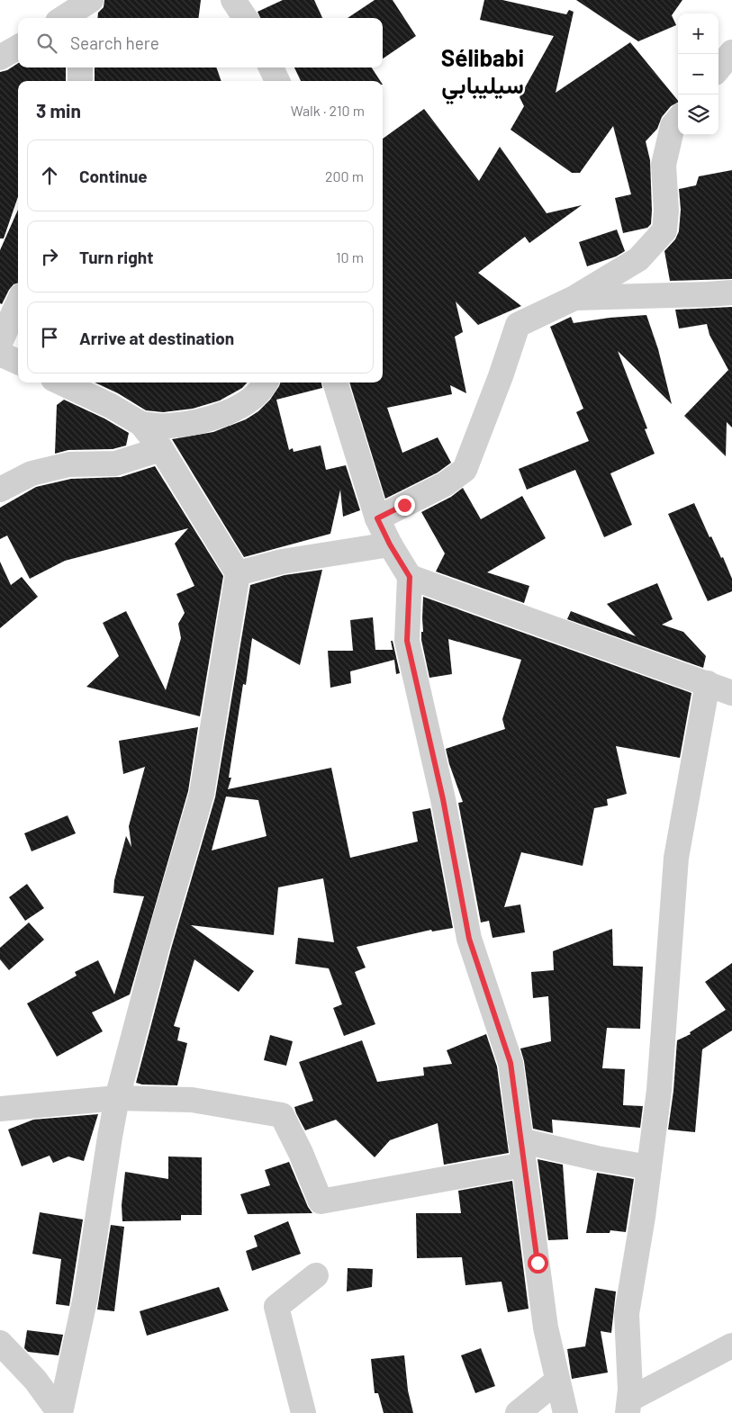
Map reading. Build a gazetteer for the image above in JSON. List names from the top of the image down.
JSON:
{
  "districts": ["Sélibabi سيليبابي"],
  "page": {
    "map_buttons": ["+", "−"],
    "search": "Search here",
    "heading": ["3 min", "Walk · 210 m"],
    "list": [
      ["Continue", "200 m"],
      ["Turn right", "10 m"],
      "Arrive at destination"
    ]
  }
}
